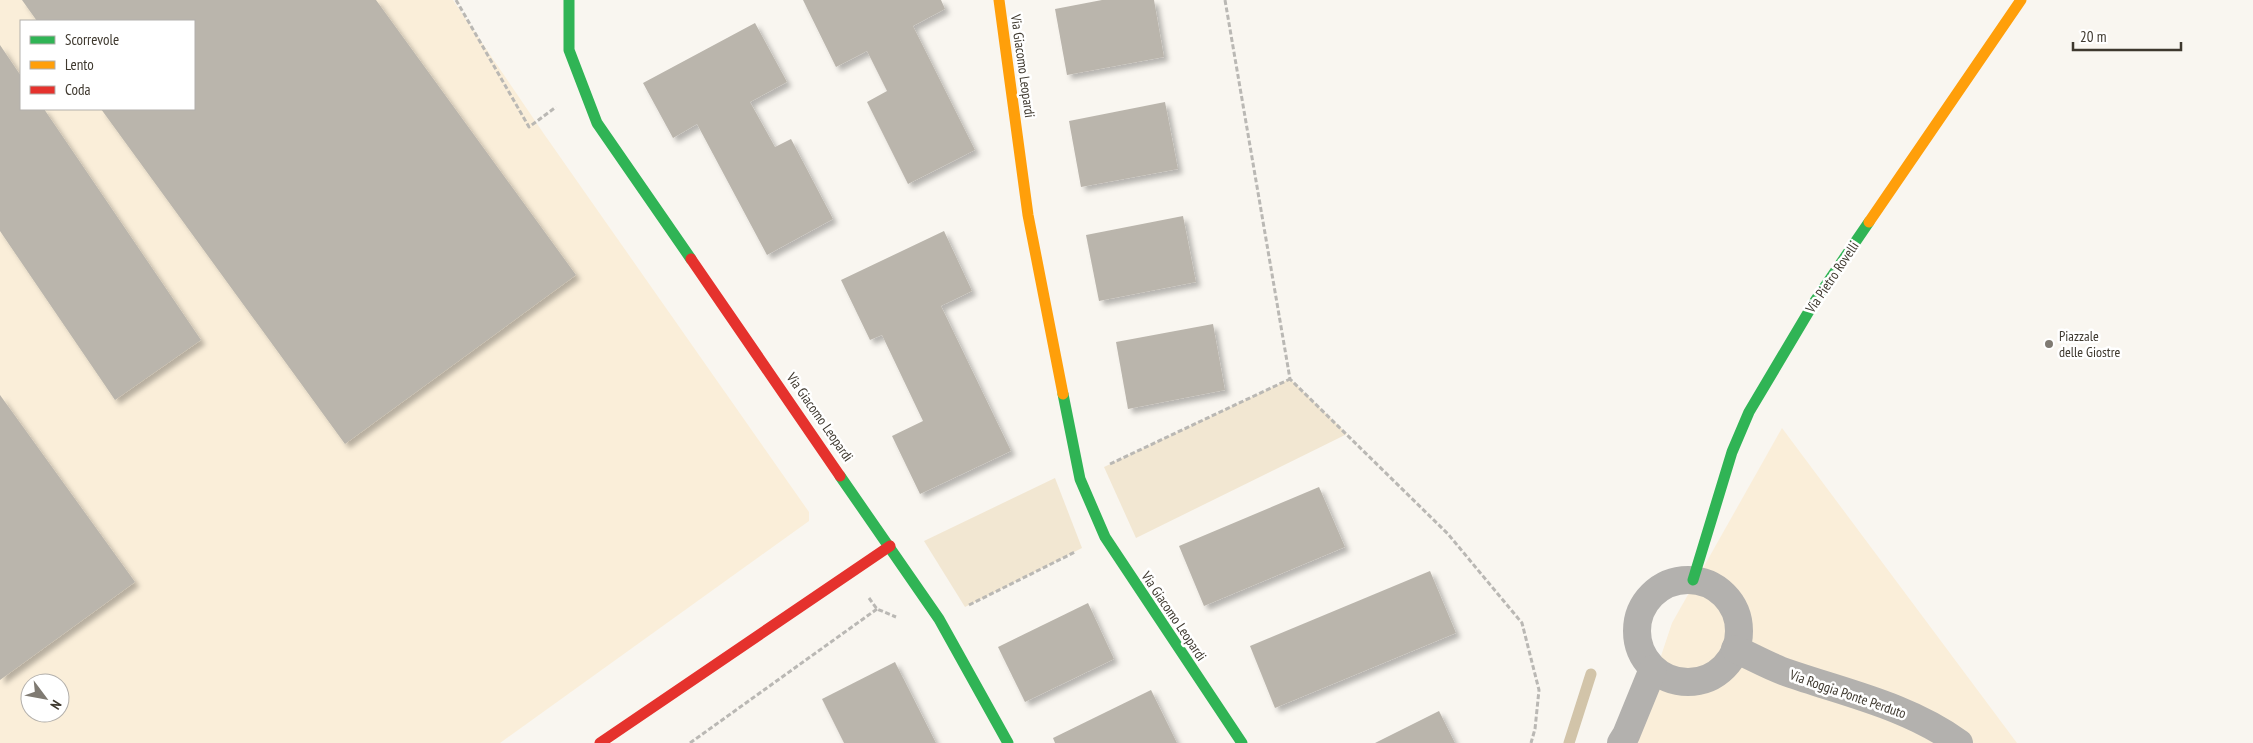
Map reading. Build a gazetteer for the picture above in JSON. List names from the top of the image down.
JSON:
{
  "streets": {
    "street": ["Via Giacomo Leopardi", "Via Pietro Rovelli", "Via Roggia Ponte Perduto"]
  },
  "crossings": [
    ["Via Pietro Rovelli", "Via Roggia Ponte Perduto"]
  ],
  "places": ["Piazzale delle Giostre"],
  "legend": ["Scorrevole", "Lento", "Coda"],
  "scale_bar": "20 m",
  "north": "bottom right"
}
